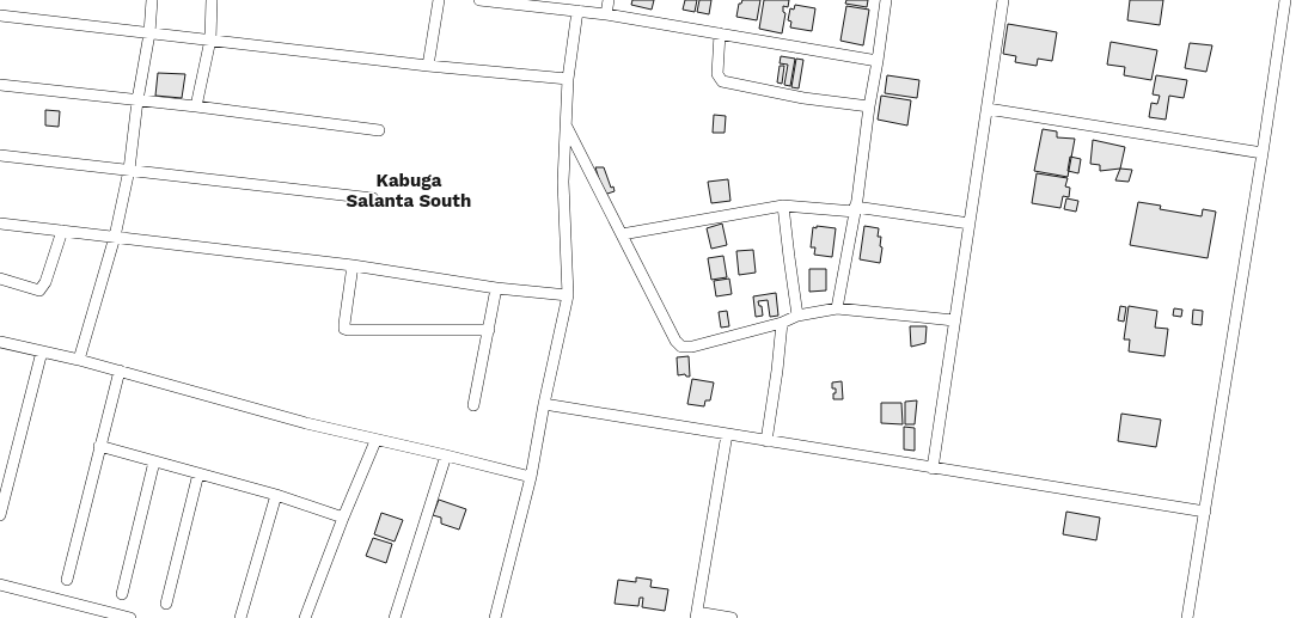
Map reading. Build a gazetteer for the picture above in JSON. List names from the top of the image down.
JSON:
{
  "districts": ["Kabuga Salanta South"]
}
